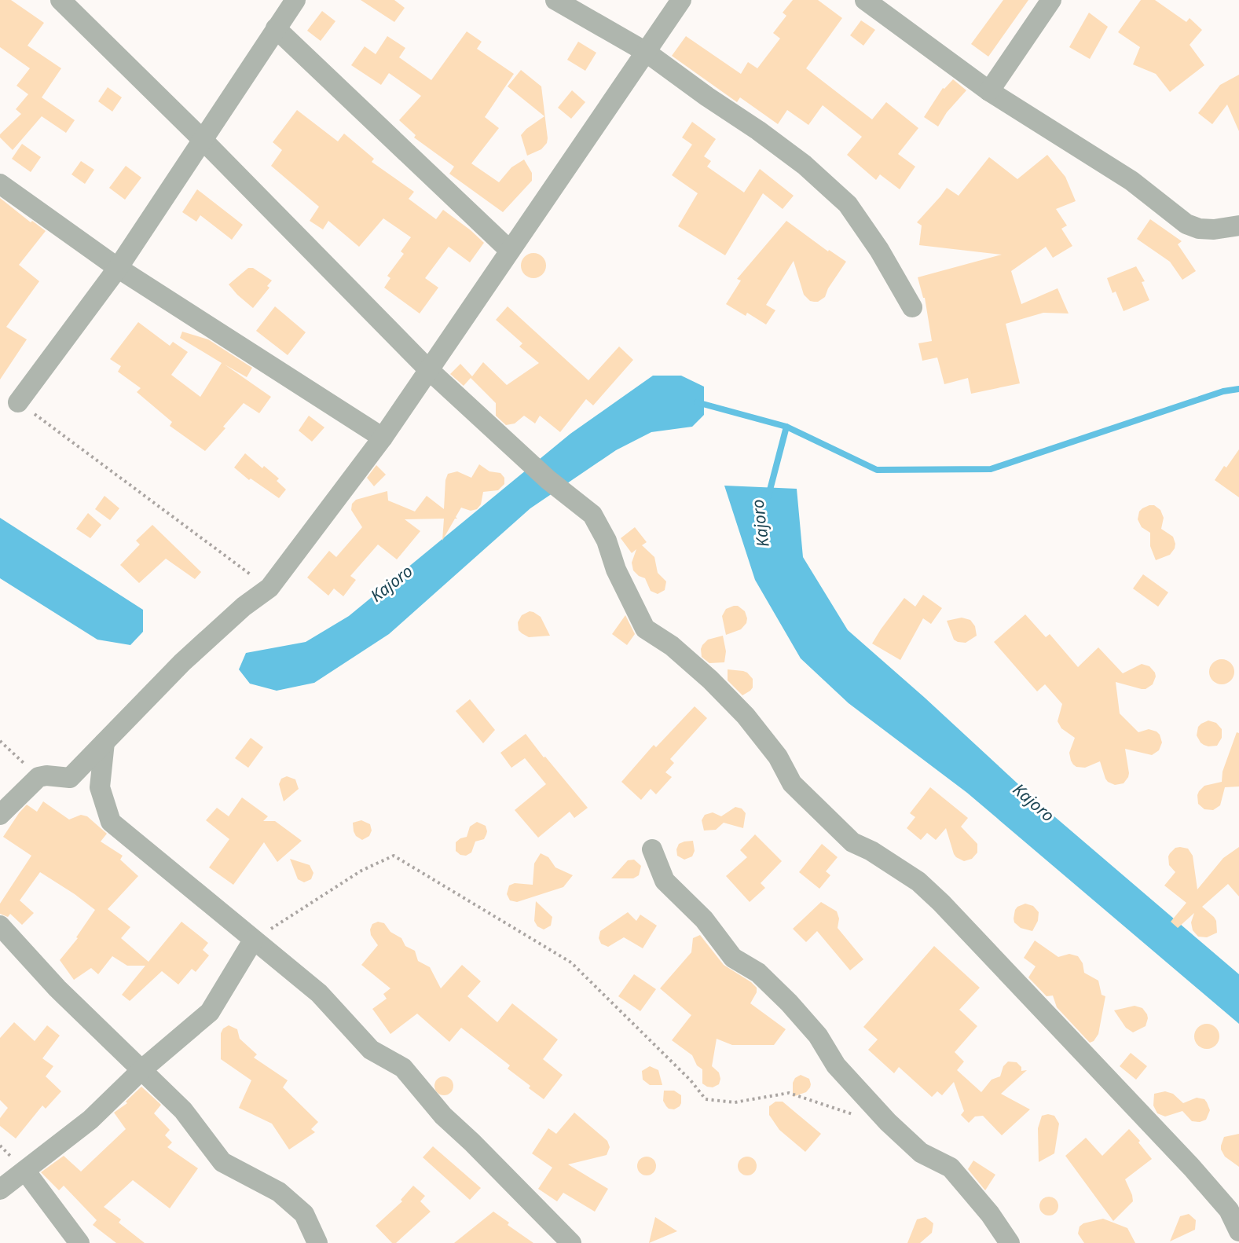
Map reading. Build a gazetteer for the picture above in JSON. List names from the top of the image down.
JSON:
{
  "water": ["Kajoro"]
}
